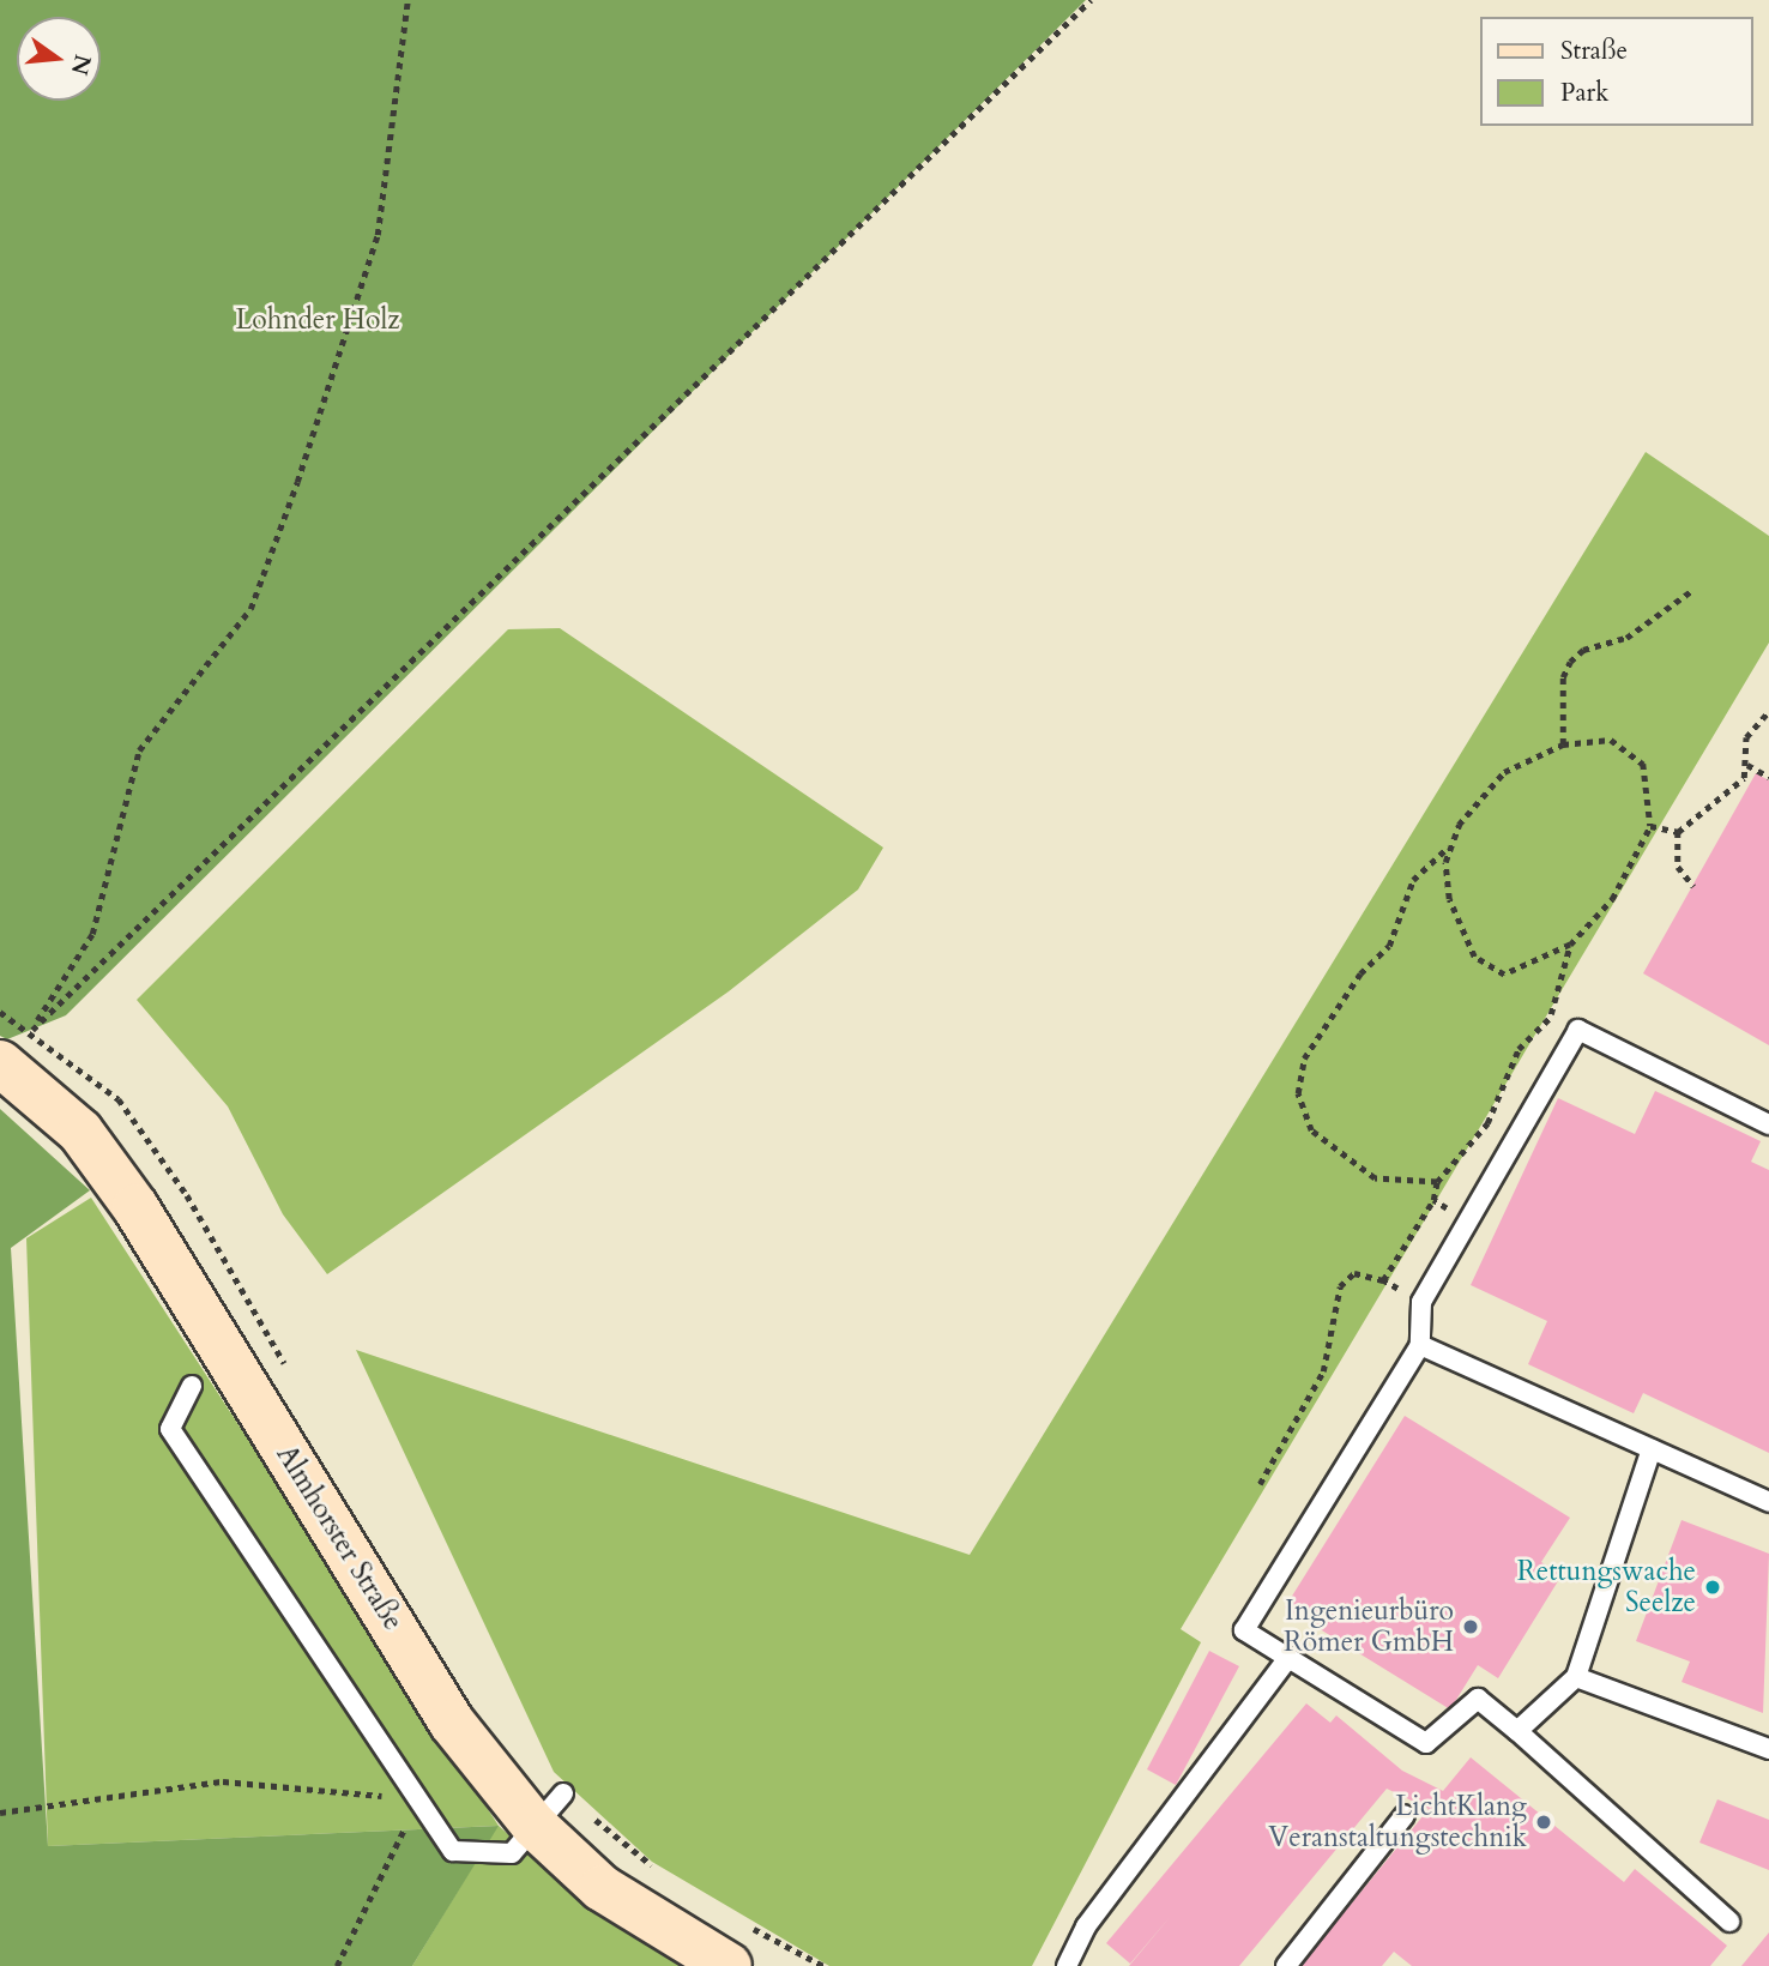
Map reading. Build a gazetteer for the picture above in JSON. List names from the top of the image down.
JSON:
{
  "streets": {
    "main road": ["Almhorster Straße"]
  },
  "parks": ["Lohnder Holz"],
  "places": ["Rettungswache Seelze", "Ingenieurbüro Römer GmbH", "LichtKlang Veranstaltungstechnik"],
  "legend": ["Straße", "Park"],
  "north": "right"
}
